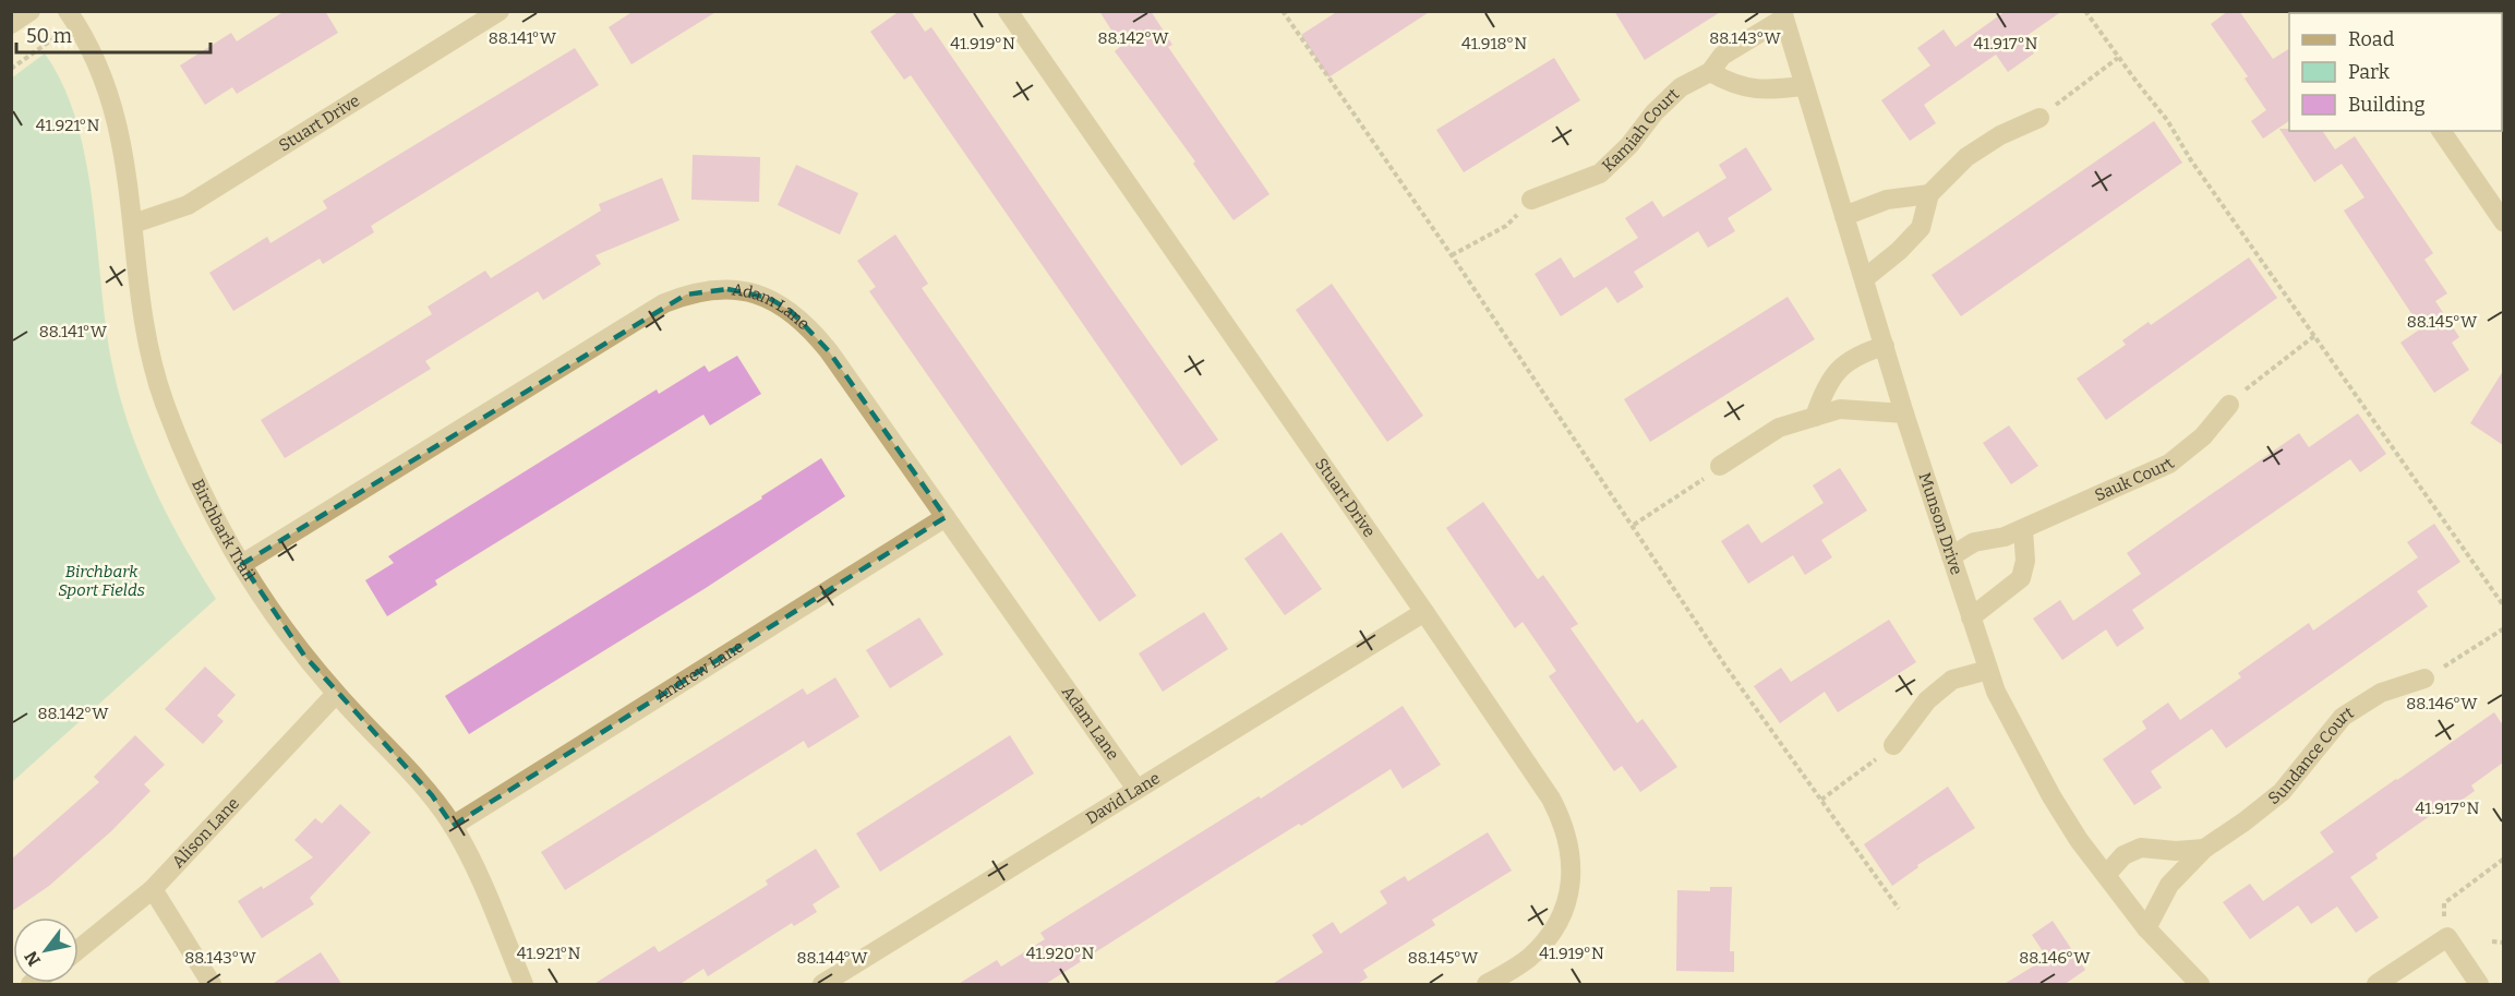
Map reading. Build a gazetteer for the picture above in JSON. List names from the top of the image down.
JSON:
{
  "streets": {
    "street": [
      "Stuart Drive",
      "Kamiah Court",
      "Adam Lane",
      "Sauk Court",
      "Munson Drive",
      "Birchbark Trail",
      "Andrew Lane",
      "Sundance Court",
      "David Lane",
      "Alison Lane"
    ]
  },
  "crossings": [
    ["Stuart Drive", "Birchbark Trail"],
    ["Stuart Drive", "David Lane"],
    ["Kamiah Court", "Munson Drive"],
    ["Adam Lane", "Birchbark Trail"],
    ["Adam Lane", "Andrew Lane"],
    ["Adam Lane", "David Lane"],
    ["Sauk Court", "Munson Drive"],
    ["Munson Drive", "Sundance Court"],
    ["Birchbark Trail", "Andrew Lane"],
    ["Birchbark Trail", "Alison Lane"]
  ],
  "parks": ["Birchbark Sport Fields"],
  "legend": ["Road", "Park", "Building"],
  "scale_bar": "50 m",
  "north": "bottom left",
  "coordinates": [
    "88.141°W",
    "88.142°W",
    "88.143°W",
    "41.919°N",
    "41.918°N",
    "41.917°N",
    "41.921°N",
    "88.145°W",
    "88.146°W",
    "41.920°N",
    "88.144°W"
  ]
}
